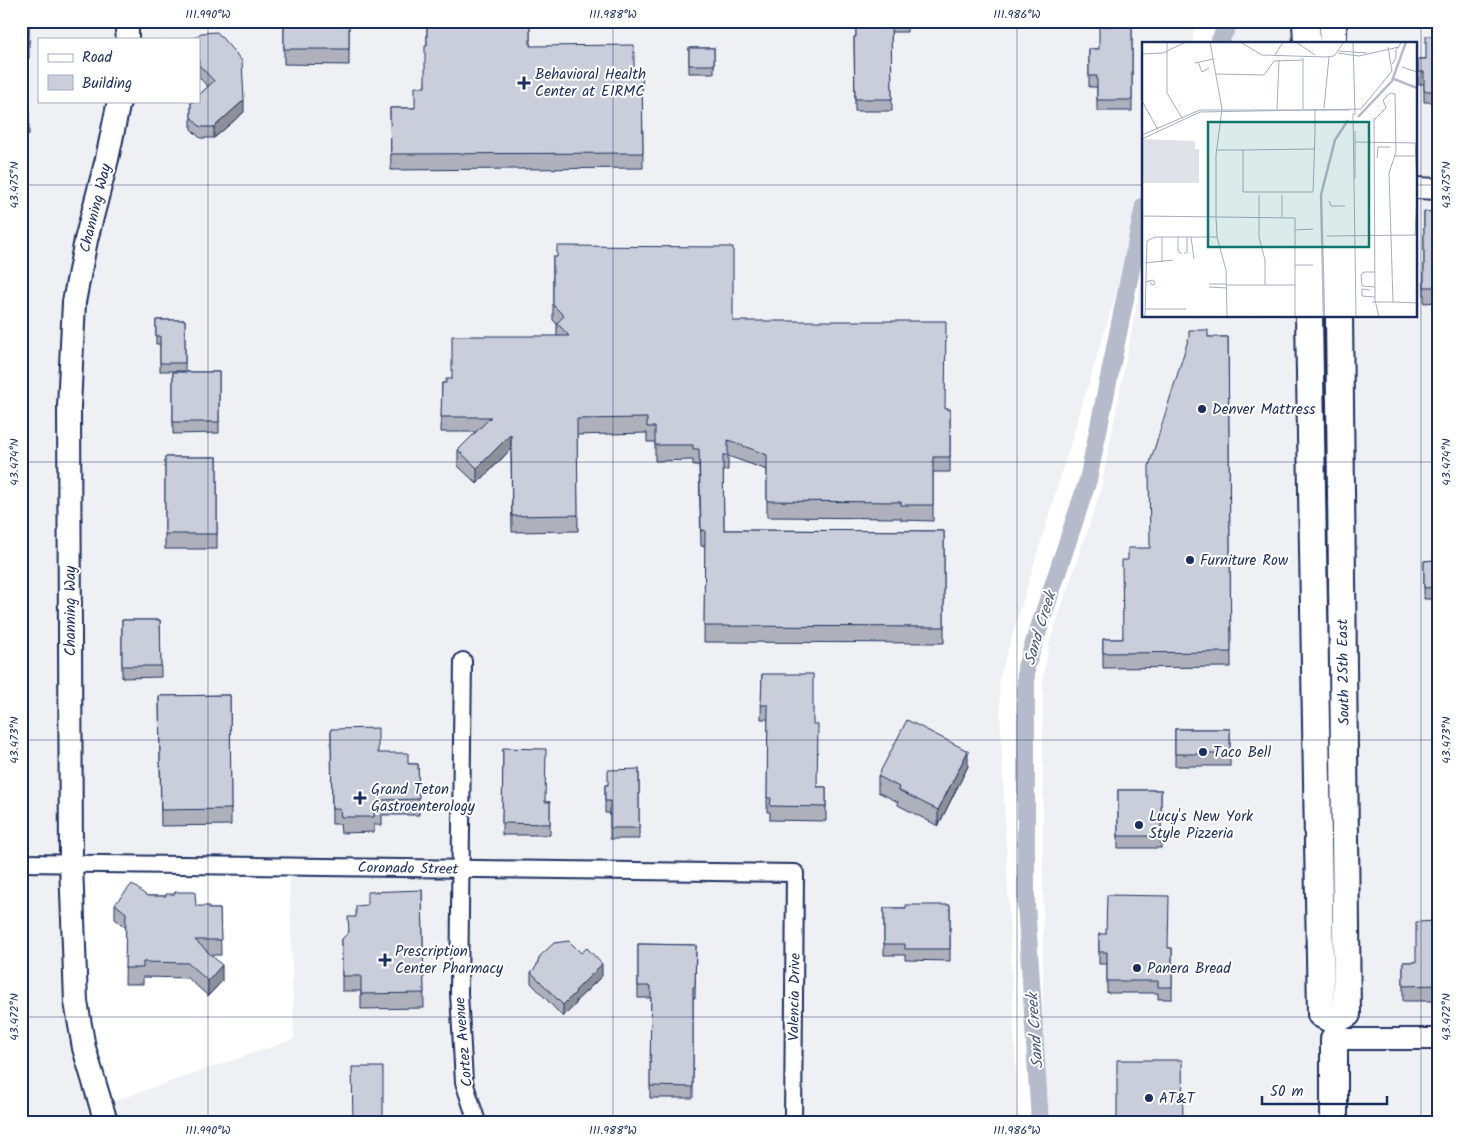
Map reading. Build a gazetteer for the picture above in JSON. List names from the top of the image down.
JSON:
{
  "streets": {
    "main road": ["Channing Way", "South 25th East"],
    "street": ["Coronado Street", "Valencia Drive", "Cortez Avenue"]
  },
  "crossings": [
    ["Channing Way", "Coronado Street"],
    ["Coronado Street", "Valencia Drive"],
    ["Coronado Street", "Cortez Avenue"]
  ],
  "water": ["Sand Creek"],
  "places": {
    "health": ["Behavioral Health Center at EIRMC", "Grand Teton Gastroenterology", "Prescription Center Pharmacy"],
    "other": [
      "Denver Mattress",
      "Furniture Row",
      "Taco Bell",
      "Lucy's New York Style Pizzeria",
      "Panera Bread",
      "AT&T"
    ]
  },
  "legend": ["Road", "Building"],
  "scale_bar": "50 m",
  "coordinates": [
    "111.990°W",
    "111.988°W",
    "111.986°W",
    "43.475°N",
    "43.474°N",
    "43.473°N",
    "43.472°N"
  ]
}
